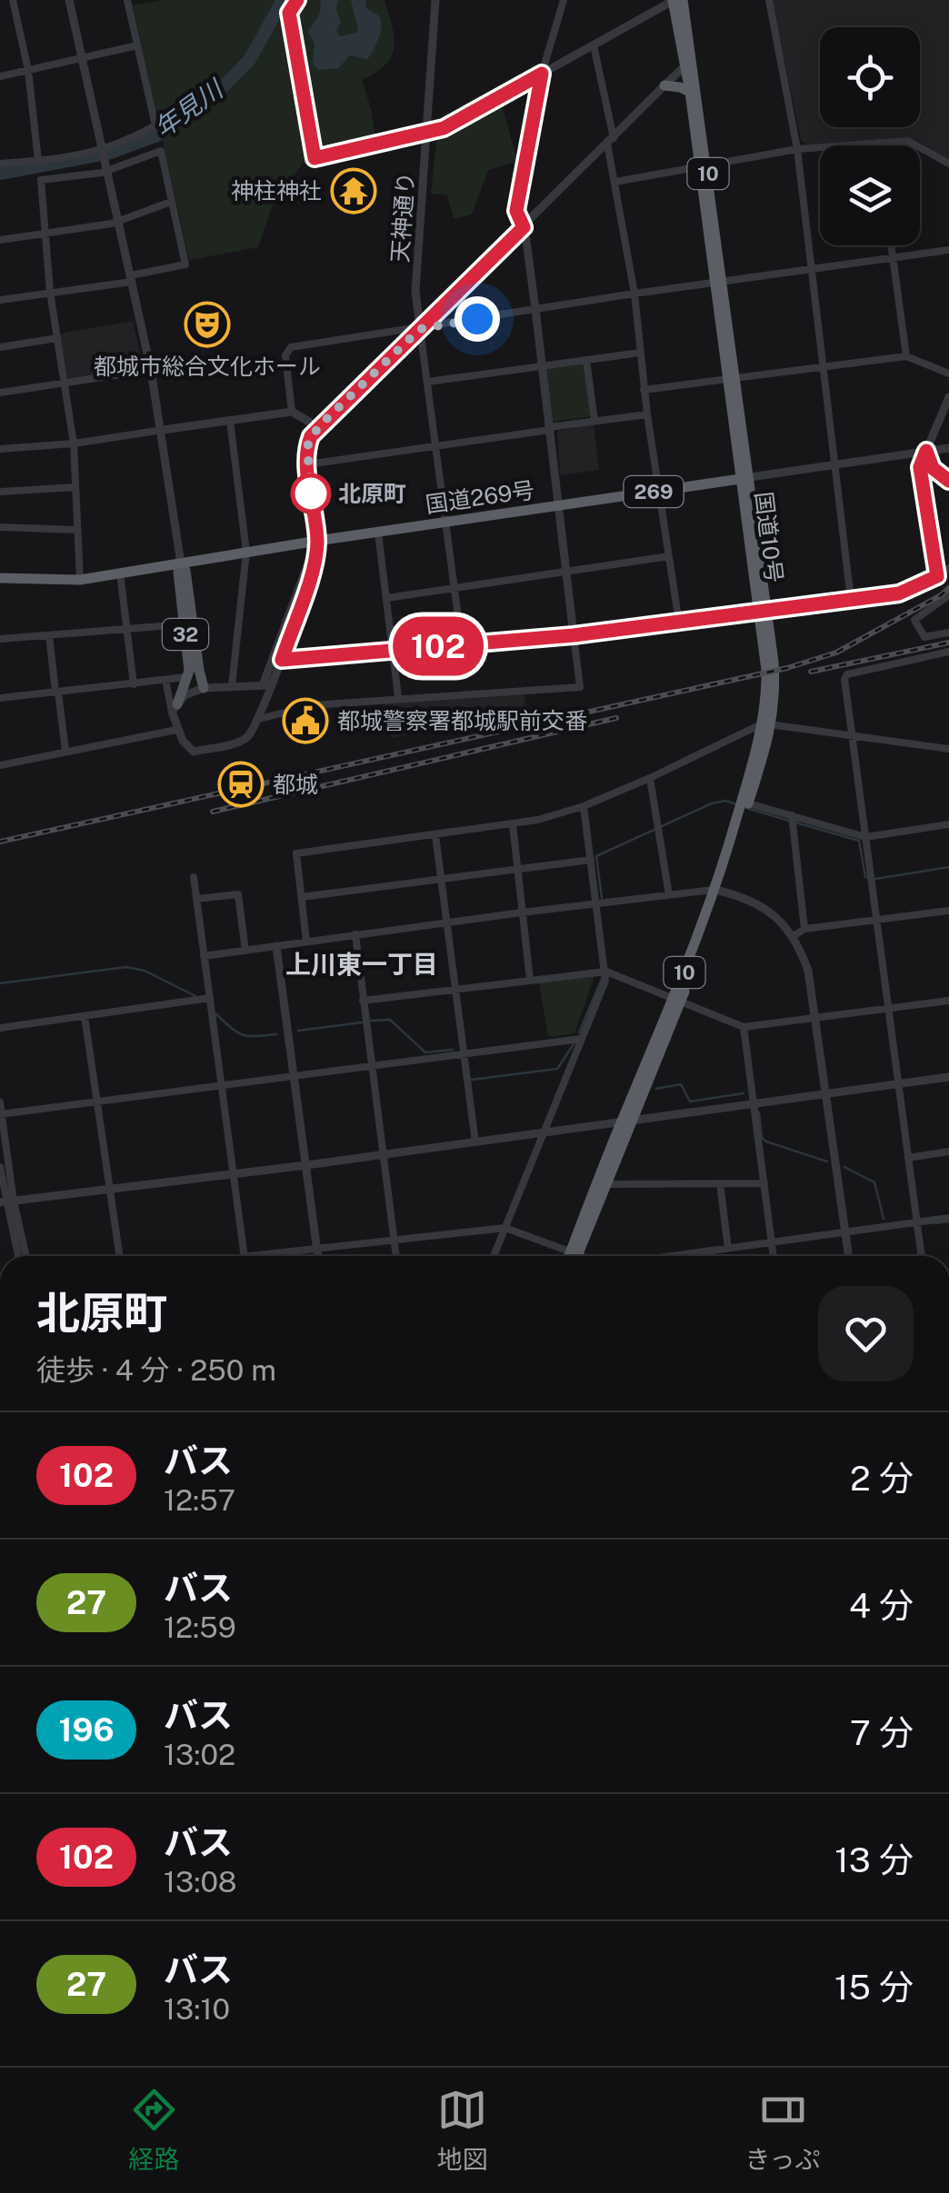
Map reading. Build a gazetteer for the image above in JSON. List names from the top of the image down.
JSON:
{
  "streets": {
    "highway": [
      "10",
      "269",
      "国道269号",
      "国道10号"
    ],
    "main road": ["32"],
    "street": ["天神通り"]
  },
  "crossings": [
    ["国道269号", "国道10号"],
    ["国道269号", "32"]
  ],
  "districts": ["上川東一丁目"],
  "water": ["年見川"],
  "places": {
    "temple": ["神柱神社"],
    "theatre": ["都城市総合文化ホール"],
    "other": ["北原町"],
    "public building": ["都城警察署都城駅前交番"],
    "station": ["都城"]
  },
  "lines": ["bus line 102"],
  "page": {
    "on_map": "102",
    "heading": ["北原町", "徒歩 · 4 分 · 250 m"],
    "list": [
      {
        "mark": "102",
        "name": "バス",
        "note": "12:57",
        "value": "2 分"
      },
      {
        "mark": "27",
        "name": "バス",
        "note": "12:59",
        "value": "4 分"
      },
      {
        "mark": "196",
        "name": "バス",
        "note": "13:02",
        "value": "7 分"
      },
      {
        "mark": "102",
        "name": "バス",
        "note": "13:08",
        "value": "13 分"
      },
      {
        "mark": "27",
        "name": "バス",
        "note": "13:10",
        "value": "15 分"
      }
    ],
    "tabs": ["経路", "地図", "きっぷ"]
  }
}
